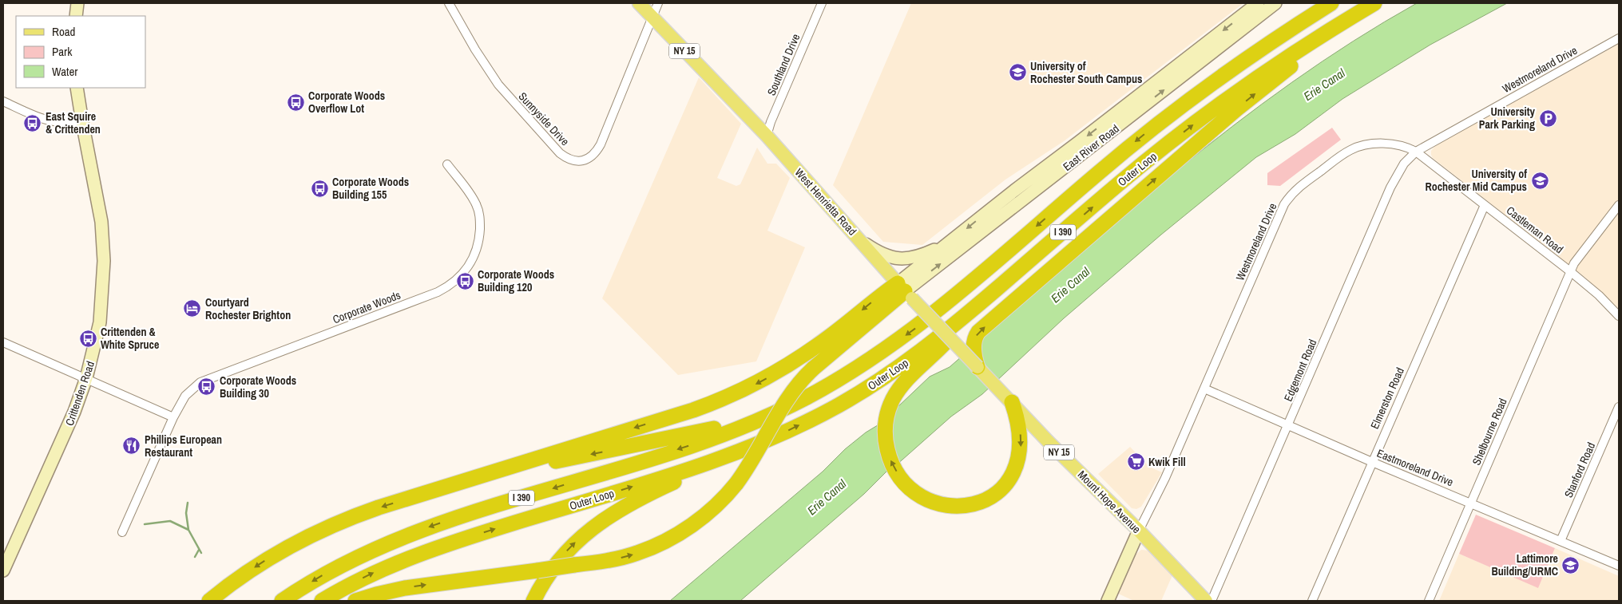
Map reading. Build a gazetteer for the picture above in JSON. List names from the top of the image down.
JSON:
{
  "streets": {
    "highway": ["Outer Loop", "I 390"],
    "main road": ["NY 15", "West Henrietta Road", "Mount Hope Avenue"],
    "street": [
      "Southland Drive",
      "Westmoreland Drive",
      "Sunnyside Drive",
      "East River Road",
      "Castleman Road",
      "Corporate Woods",
      "Edgemont Road",
      "Crittenden Road",
      "Elmerston Road",
      "Shelbourne Road",
      "Eastmoreland Drive",
      "Stanford Road"
    ]
  },
  "crossings": [
    ["Southland Drive", "West Henrietta Road"],
    ["Westmoreland Drive", "Castleman Road"],
    ["Westmoreland Drive", "Edgemont Road"],
    ["Westmoreland Drive", "Eastmoreland Drive"],
    ["Westmoreland Drive", "Mount Hope Avenue"],
    ["Sunnyside Drive", "West Henrietta Road"],
    ["East River Road", "West Henrietta Road"],
    ["West Henrietta Road", "Mount Hope Avenue"],
    ["Castleman Road", "Edgemont Road"],
    ["Castleman Road", "Elmerston Road"],
    ["Castleman Road", "Shelbourne Road"],
    ["Edgemont Road", "Eastmoreland Drive"],
    ["Elmerston Road", "Eastmoreland Drive"],
    ["Shelbourne Road", "Eastmoreland Drive"],
    ["Eastmoreland Drive", "Stanford Road"]
  ],
  "water": ["Erie Canal"],
  "places": {
    "school or university": ["University of Rochester South Campus", "University of Rochester Mid Campus", "Lattimore Building/URMC"],
    "bus stop": [
      "Corporate Woods Overflow Lot",
      "East Squire & Crittenden",
      "Corporate Woods Building 155",
      "Corporate Woods Building 120",
      "Crittenden & White Spruce",
      "Corporate Woods Building 30"
    ],
    "parking": ["University Park Parking"],
    "hotel": ["Courtyard Rochester Brighton"],
    "restaurant": ["Phillips European Restaurant"],
    "supermarket": ["Kwik Fill"]
  },
  "legend": ["Road", "Park", "Water"]
}
